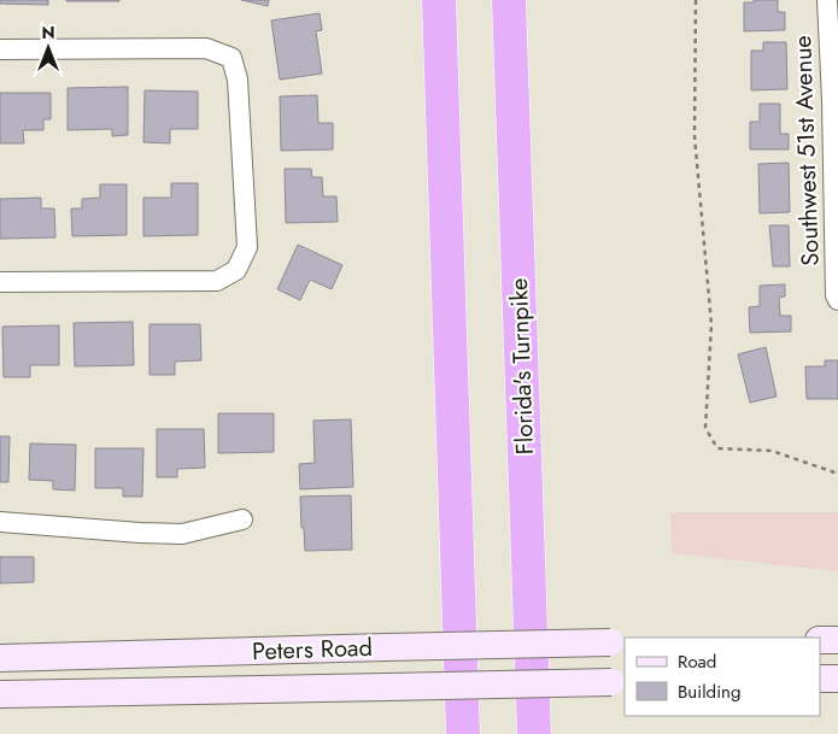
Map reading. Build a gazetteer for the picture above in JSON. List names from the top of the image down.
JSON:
{
  "streets": {
    "highway": ["Florida's Turnpike"],
    "main road": ["Peters Road"],
    "street": ["Southwest 51st Avenue"]
  },
  "legend": ["Road", "Building"],
  "north": "top"
}
